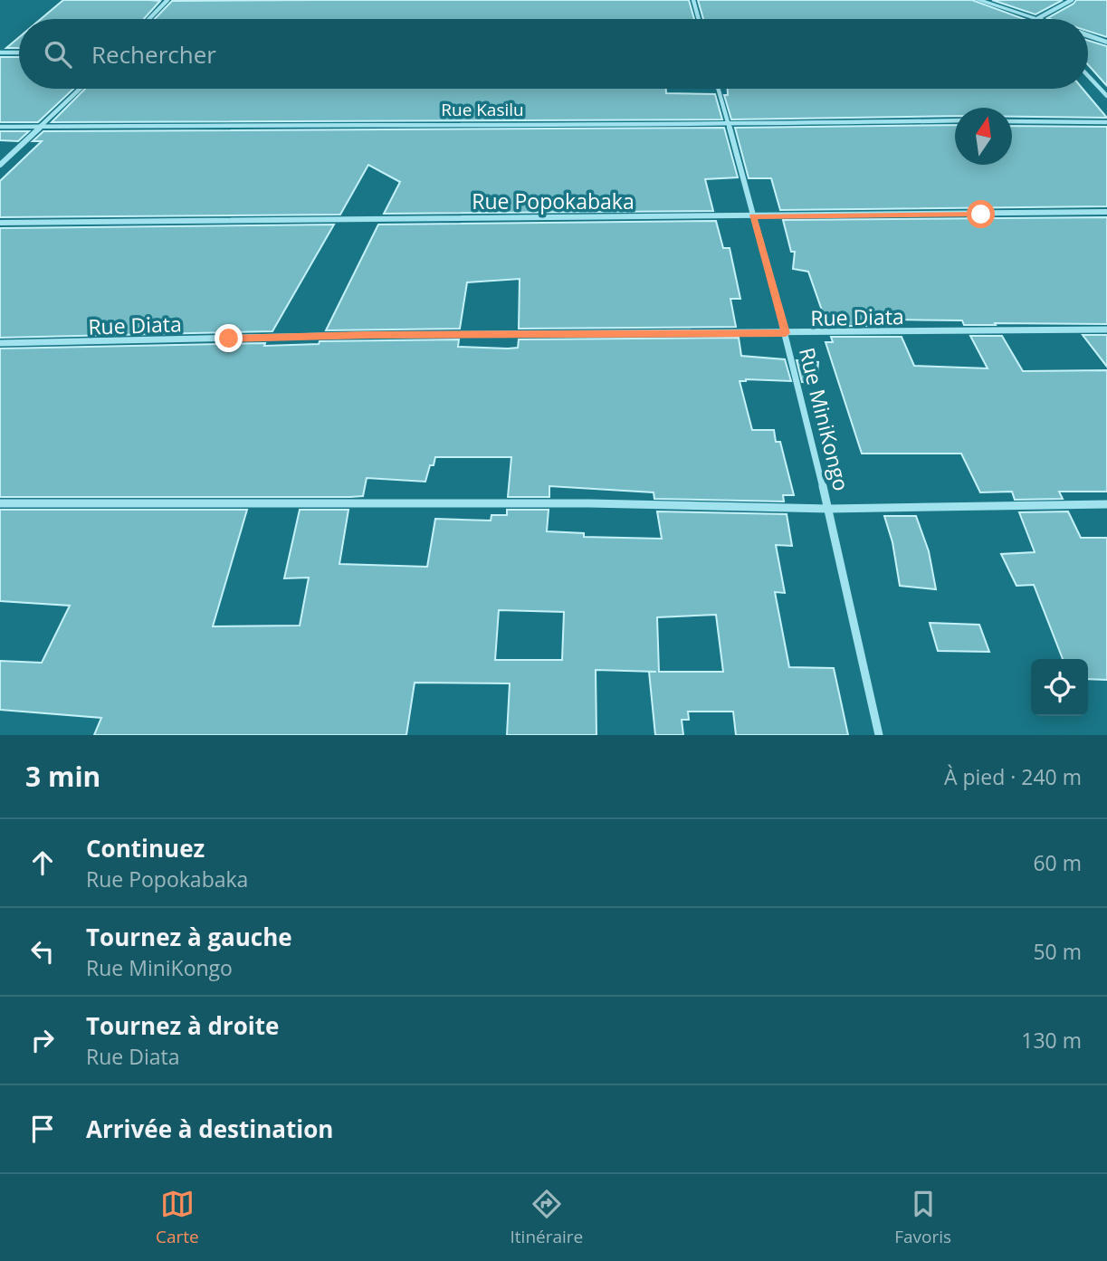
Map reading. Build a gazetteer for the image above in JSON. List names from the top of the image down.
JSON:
{
  "streets": {
    "street": [
      "Rue Kasilu",
      "Rue Popokabaka",
      "Rue Diata",
      "Rue MiniKongo"
    ]
  },
  "crossings": [
    ["Rue Kasilu", "Rue MiniKongo"],
    ["Rue Popokabaka", "Rue MiniKongo"],
    ["Rue Diata", "Rue MiniKongo"]
  ],
  "north": "top",
  "page": {
    "search": "Rechercher",
    "heading": ["3 min", "À pied · 240 m"],
    "list": [
      ["Continuez", "Rue Popokabaka", "60 m"],
      ["Tournez à gauche", "Rue MiniKongo", "50 m"],
      ["Tournez à droite", "Rue Diata", "130 m"],
      "Arrivée à destination"
    ],
    "nav": ["Carte", "Itinéraire", "Favoris"]
  }
}
